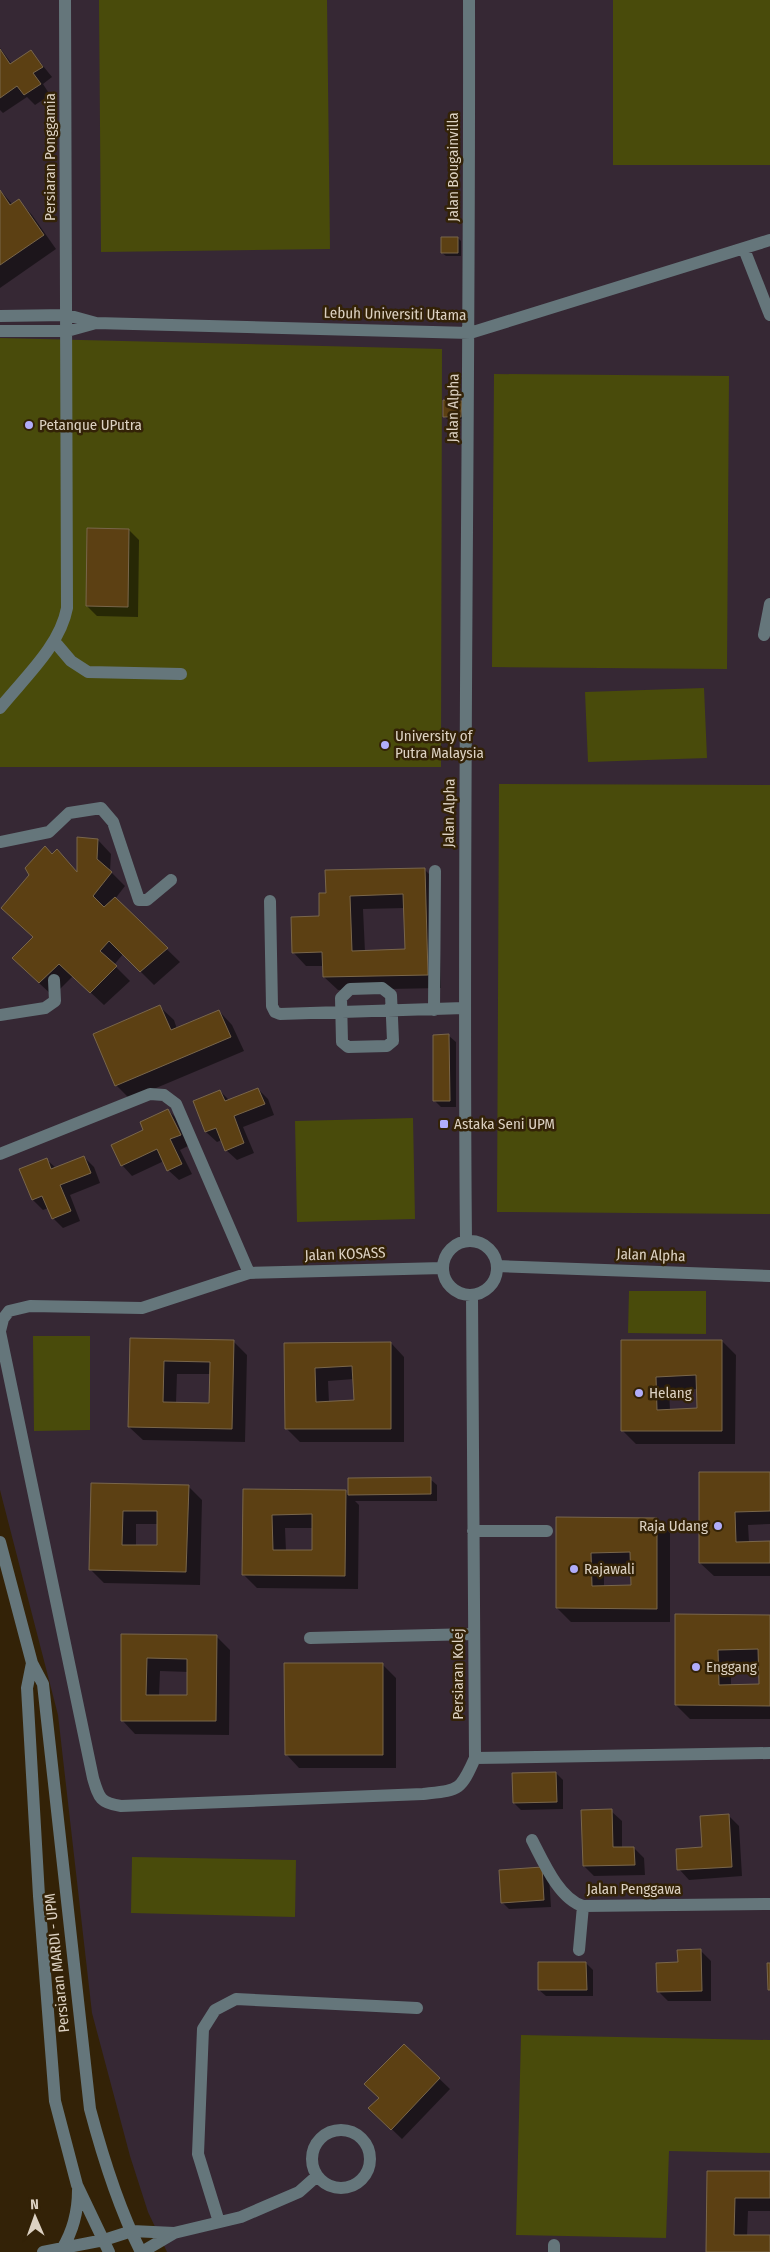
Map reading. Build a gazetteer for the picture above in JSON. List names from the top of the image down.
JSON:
{
  "streets": {
    "street": [
      "Persiaran Ponggamia",
      "Jalan Bougainvilla",
      "Lebuh Universiti Utama",
      "Jalan Alpha",
      "Jalan KOSASS",
      "Persiaran Kolej",
      "Jalan Penggawa",
      "Persiaran MARDI - UPM"
    ]
  },
  "crossings": [
    ["Persiaran Ponggamia", "Lebuh Universiti Utama"],
    ["Jalan Bougainvilla", "Lebuh Universiti Utama"],
    ["Jalan Bougainvilla", "Jalan Alpha"],
    ["Lebuh Universiti Utama", "Jalan Alpha"],
    ["Jalan Alpha", "Jalan KOSASS"],
    ["Jalan Alpha", "Persiaran Kolej"],
    ["Jalan KOSASS", "Persiaran Kolej"]
  ],
  "places": {
    "other": [
      "Petanque UPutra",
      "University of Putra Malaysia",
      "Helang",
      "Raja Udang",
      "Rajawali",
      "Enggang"
    ],
    "transit": ["Astaka Seni UPM"]
  },
  "north": "top"
}
